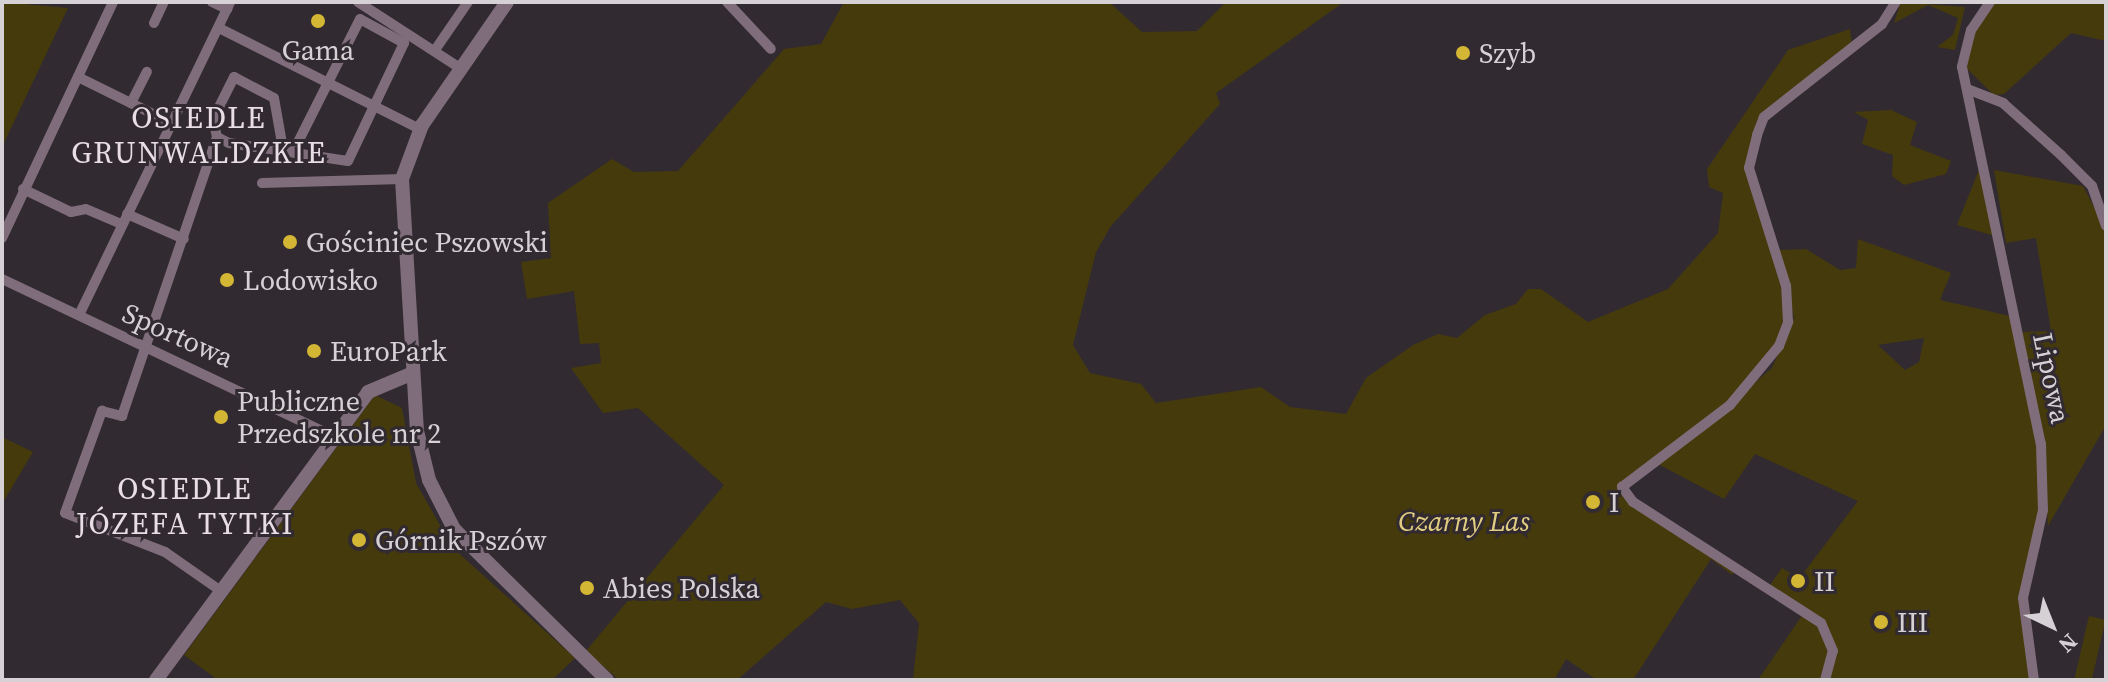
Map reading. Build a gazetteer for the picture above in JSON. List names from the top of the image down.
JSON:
{
  "streets": {
    "street": ["Sportowa", "Lipowa"]
  },
  "districts": ["OSIEDLE GRUNWALDZKIE", "OSIEDLE JÓZEFA TYTKI"],
  "parks": ["Czarny Las"],
  "places": [
    "Gama",
    "Szyb",
    "Gościniec Pszowski",
    "Lodowisko",
    "EuroPark",
    "Publiczne Przedszkole nr 2",
    "I",
    "Górnik Pszów",
    "II",
    "Abies Polska",
    "III"
  ],
  "north": "bottom right"
}
